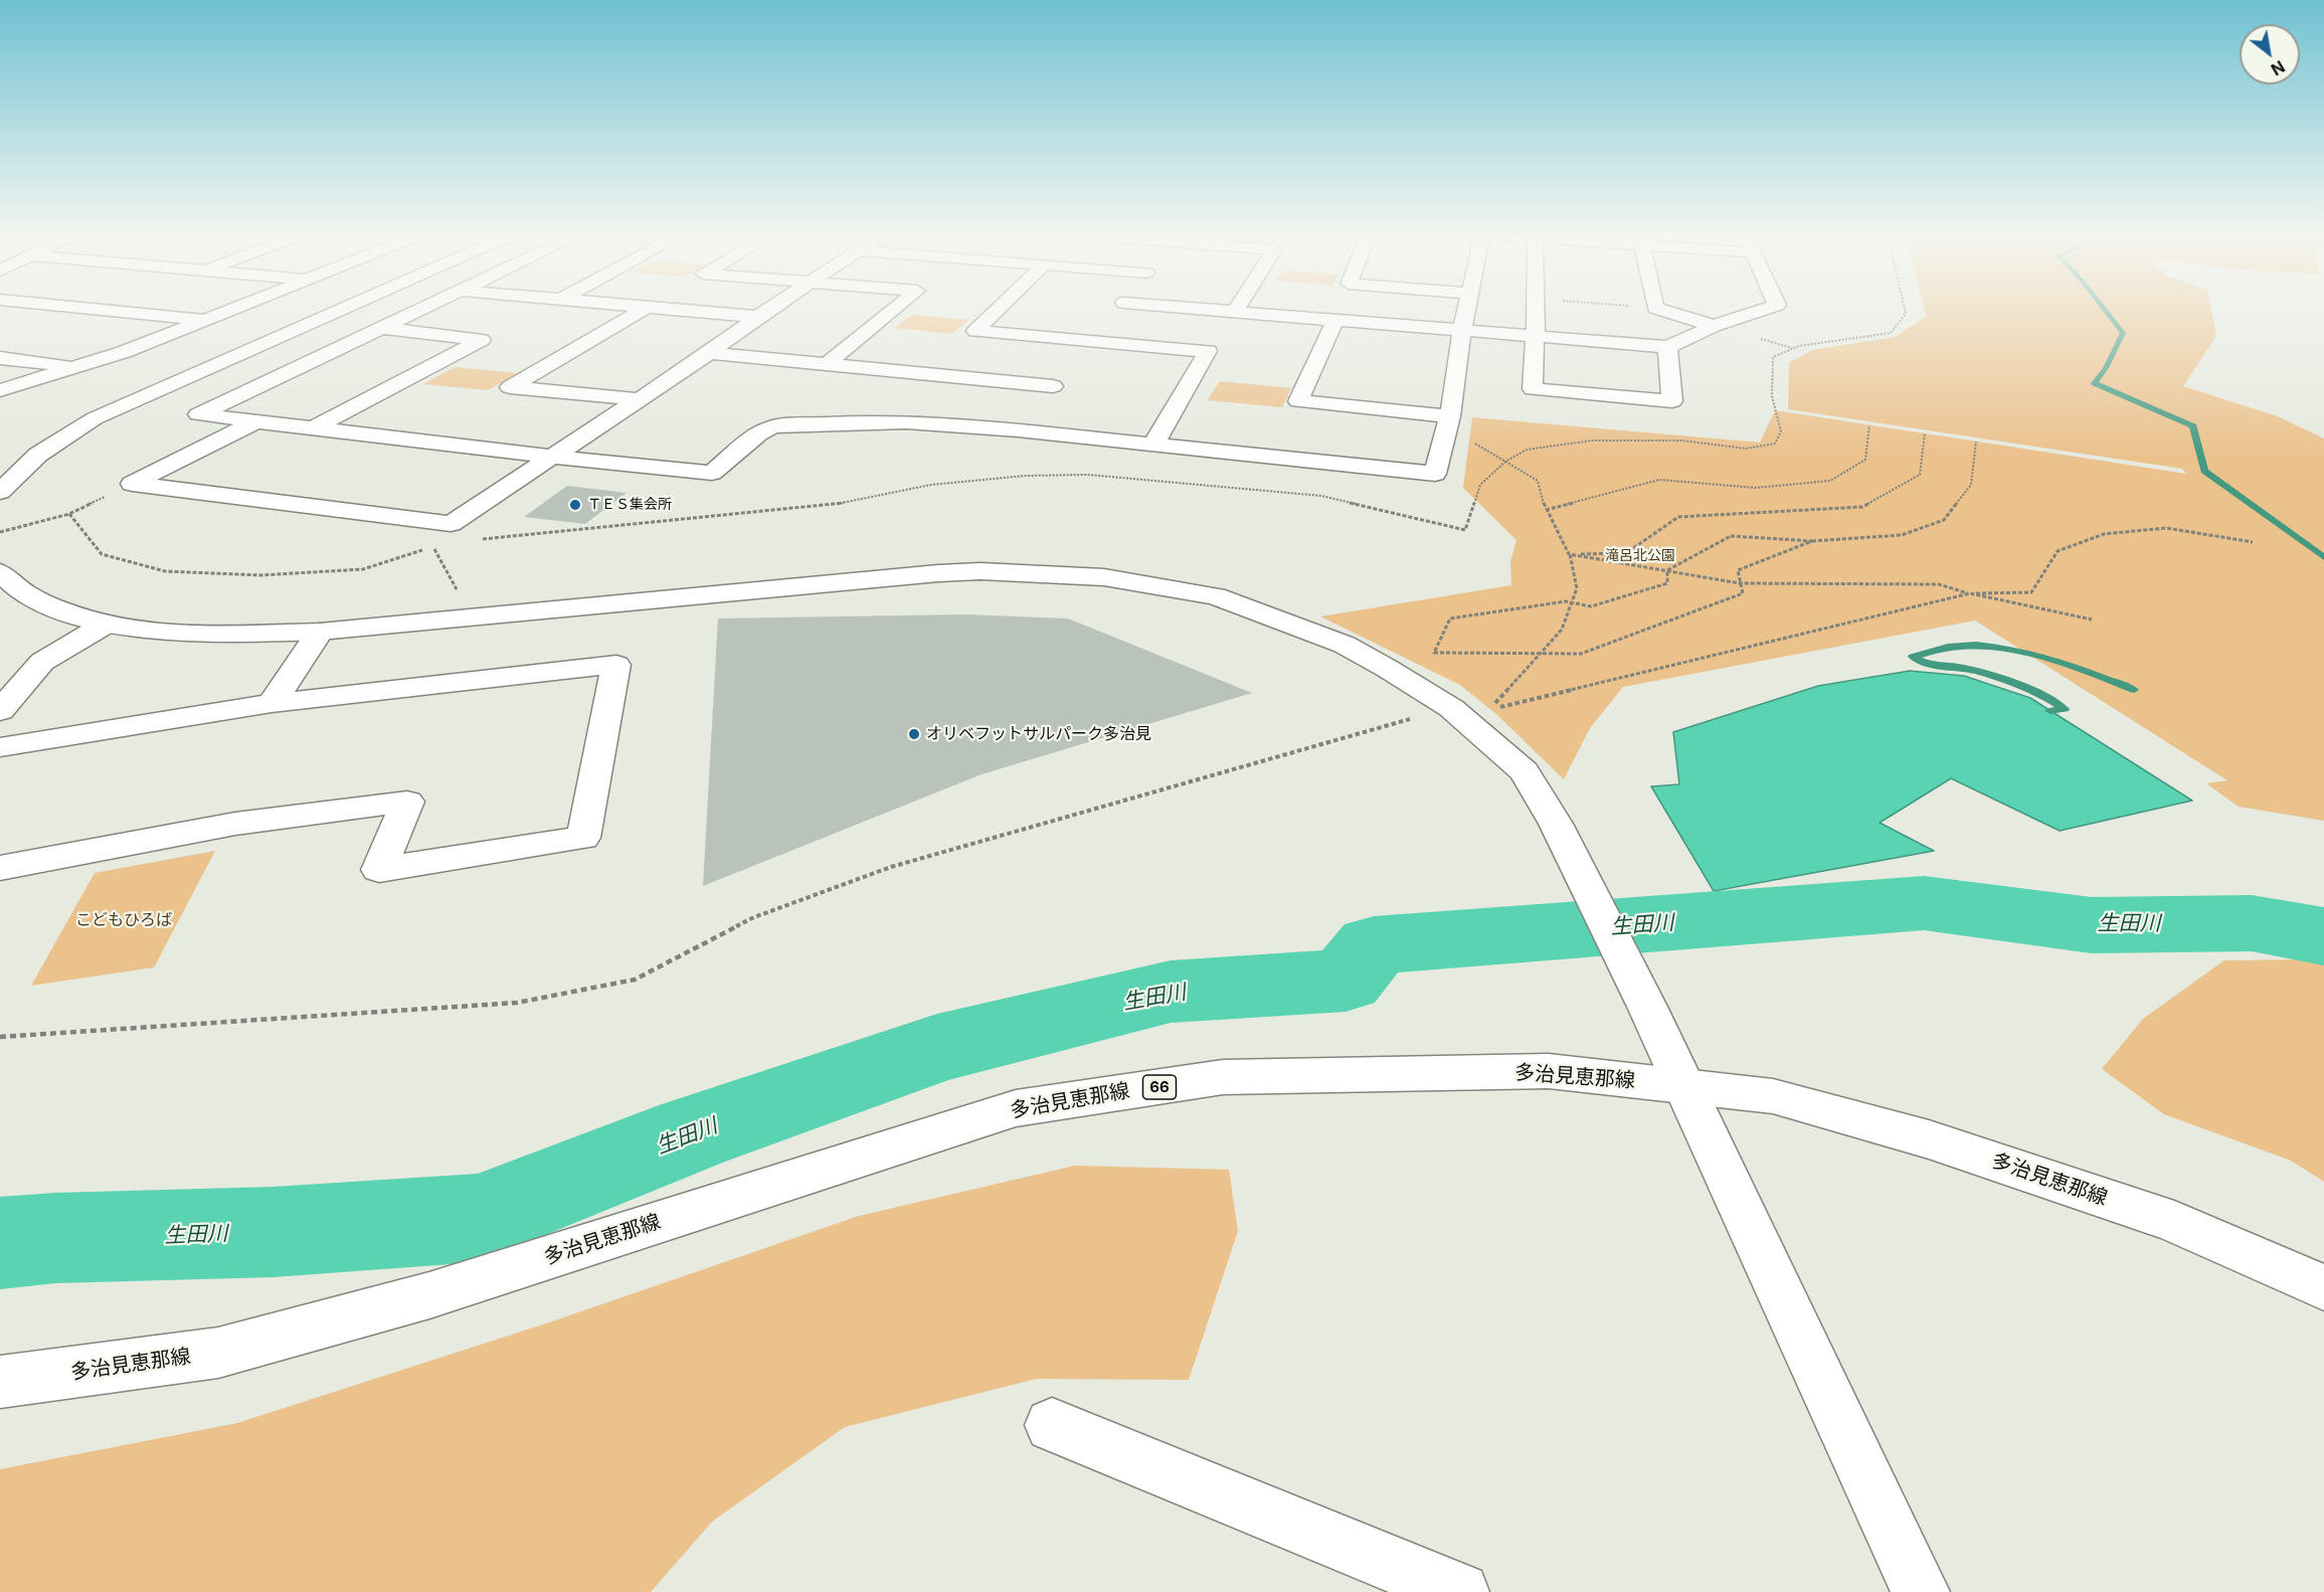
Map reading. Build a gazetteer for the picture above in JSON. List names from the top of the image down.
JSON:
{
  "streets": {
    "street": ["多治見恵那線", "66"]
  },
  "water": ["生田川"],
  "parks": ["滝呂北公園", "こどもひろば"],
  "places": ["ＴＥＳ集会所", "オリベフットサルパーク多治見"],
  "north": "bottom right"
}
